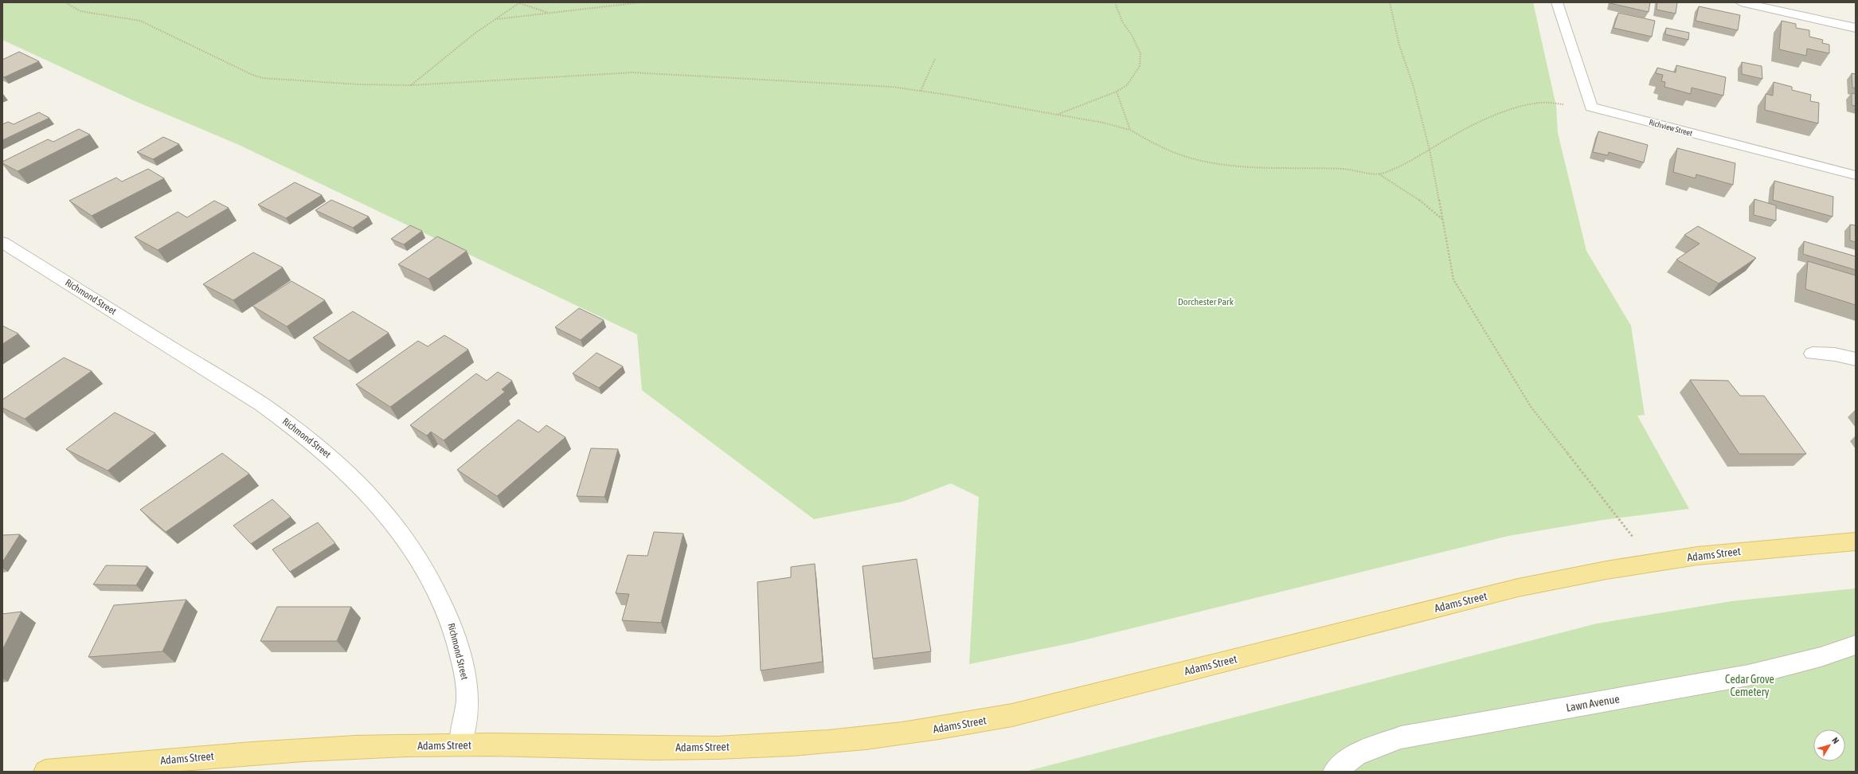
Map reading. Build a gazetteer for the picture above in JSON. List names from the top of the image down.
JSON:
{
  "streets": {
    "main road": ["Adams Street"],
    "street": ["Richview Street", "Richmond Street", "Lawn Avenue"]
  },
  "crossings": [
    ["Richmond Street", "Adams Street"]
  ],
  "parks": ["Dorchester Park", "Cedar Grove Cemetery"],
  "north": "top right"
}
